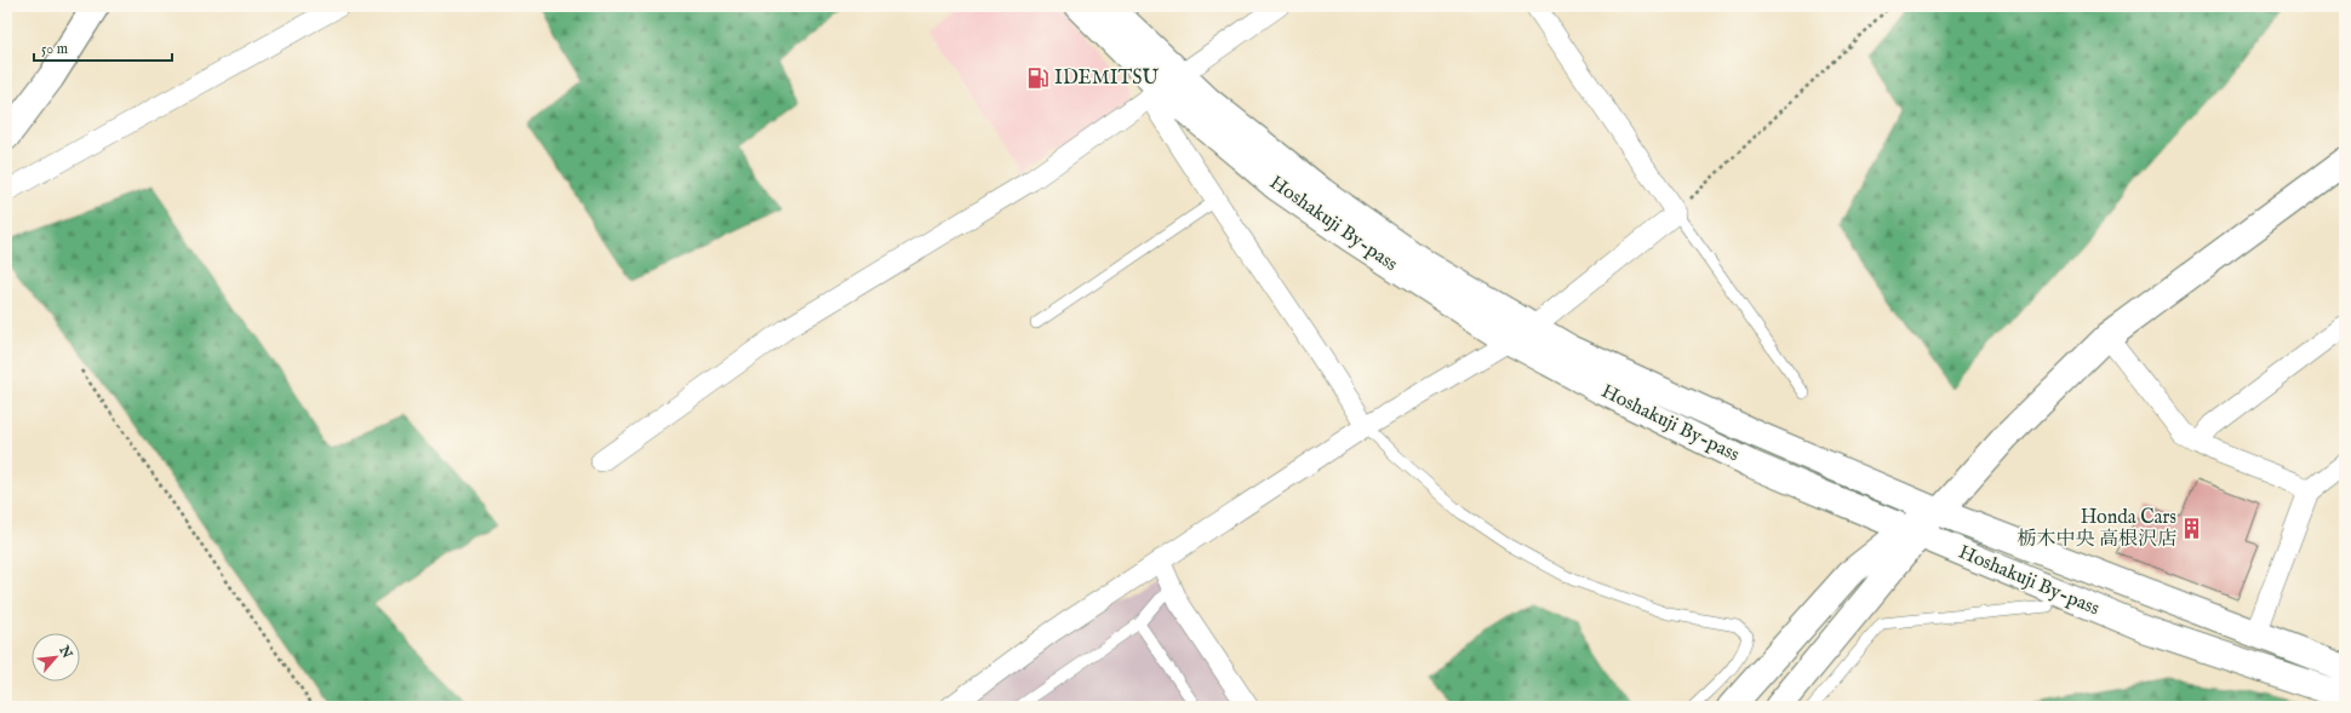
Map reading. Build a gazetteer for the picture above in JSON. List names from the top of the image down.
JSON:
{
  "streets": {
    "main road": ["Hoshakuji By-pass"]
  },
  "places": {
    "fuel station": ["IDEMITSU"],
    "building": ["Honda Cars 栃木中央 高根沢店"]
  },
  "scale_bar": "50 m",
  "north": "top right"
}
